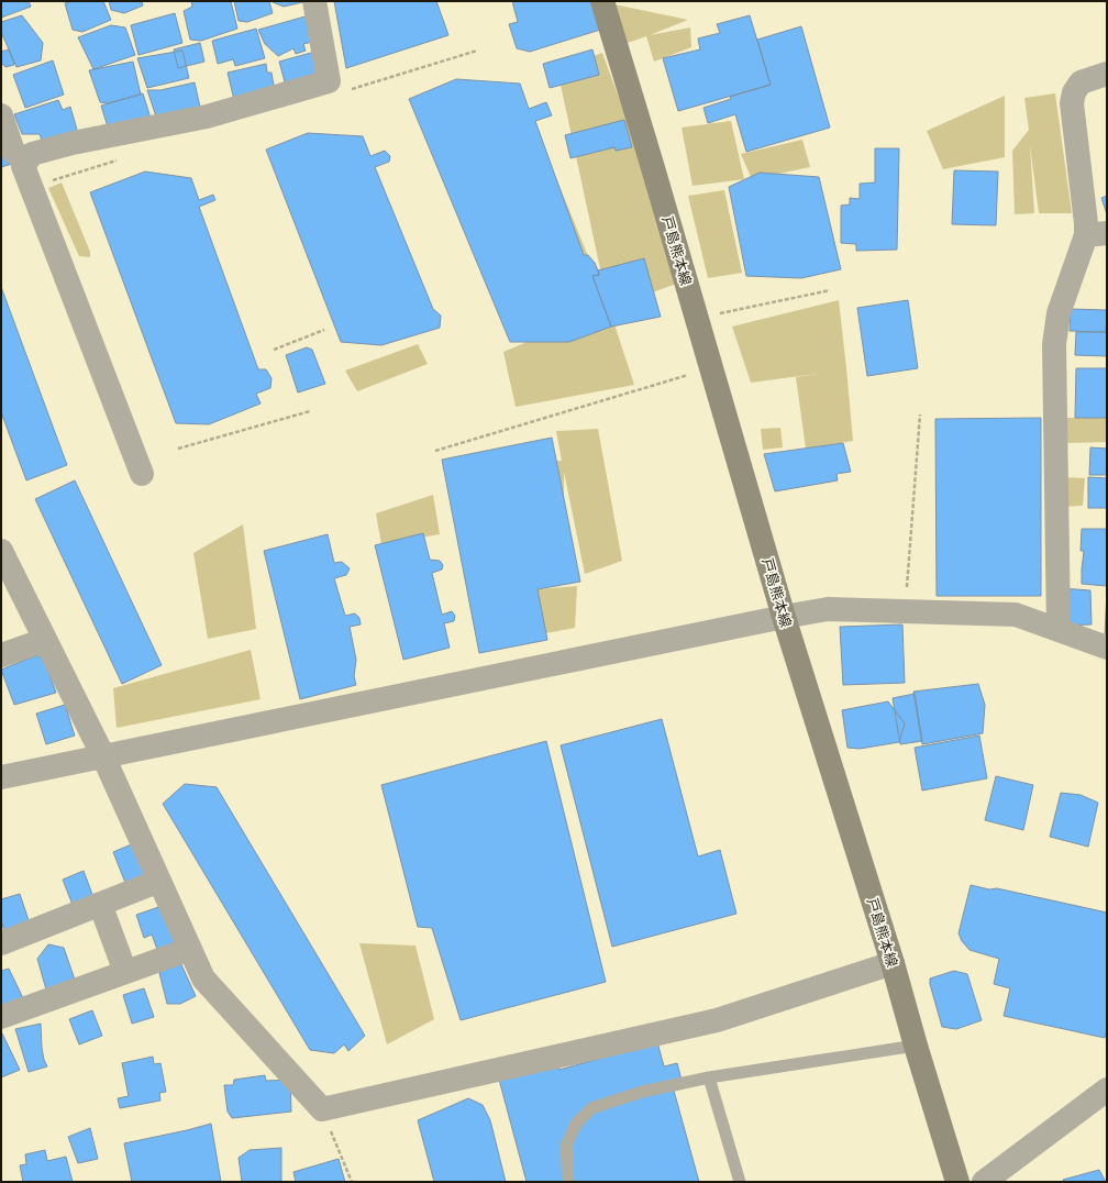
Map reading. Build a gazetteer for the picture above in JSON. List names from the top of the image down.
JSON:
{
  "streets": {
    "main road": ["戸島熊本線"]
  }
}
